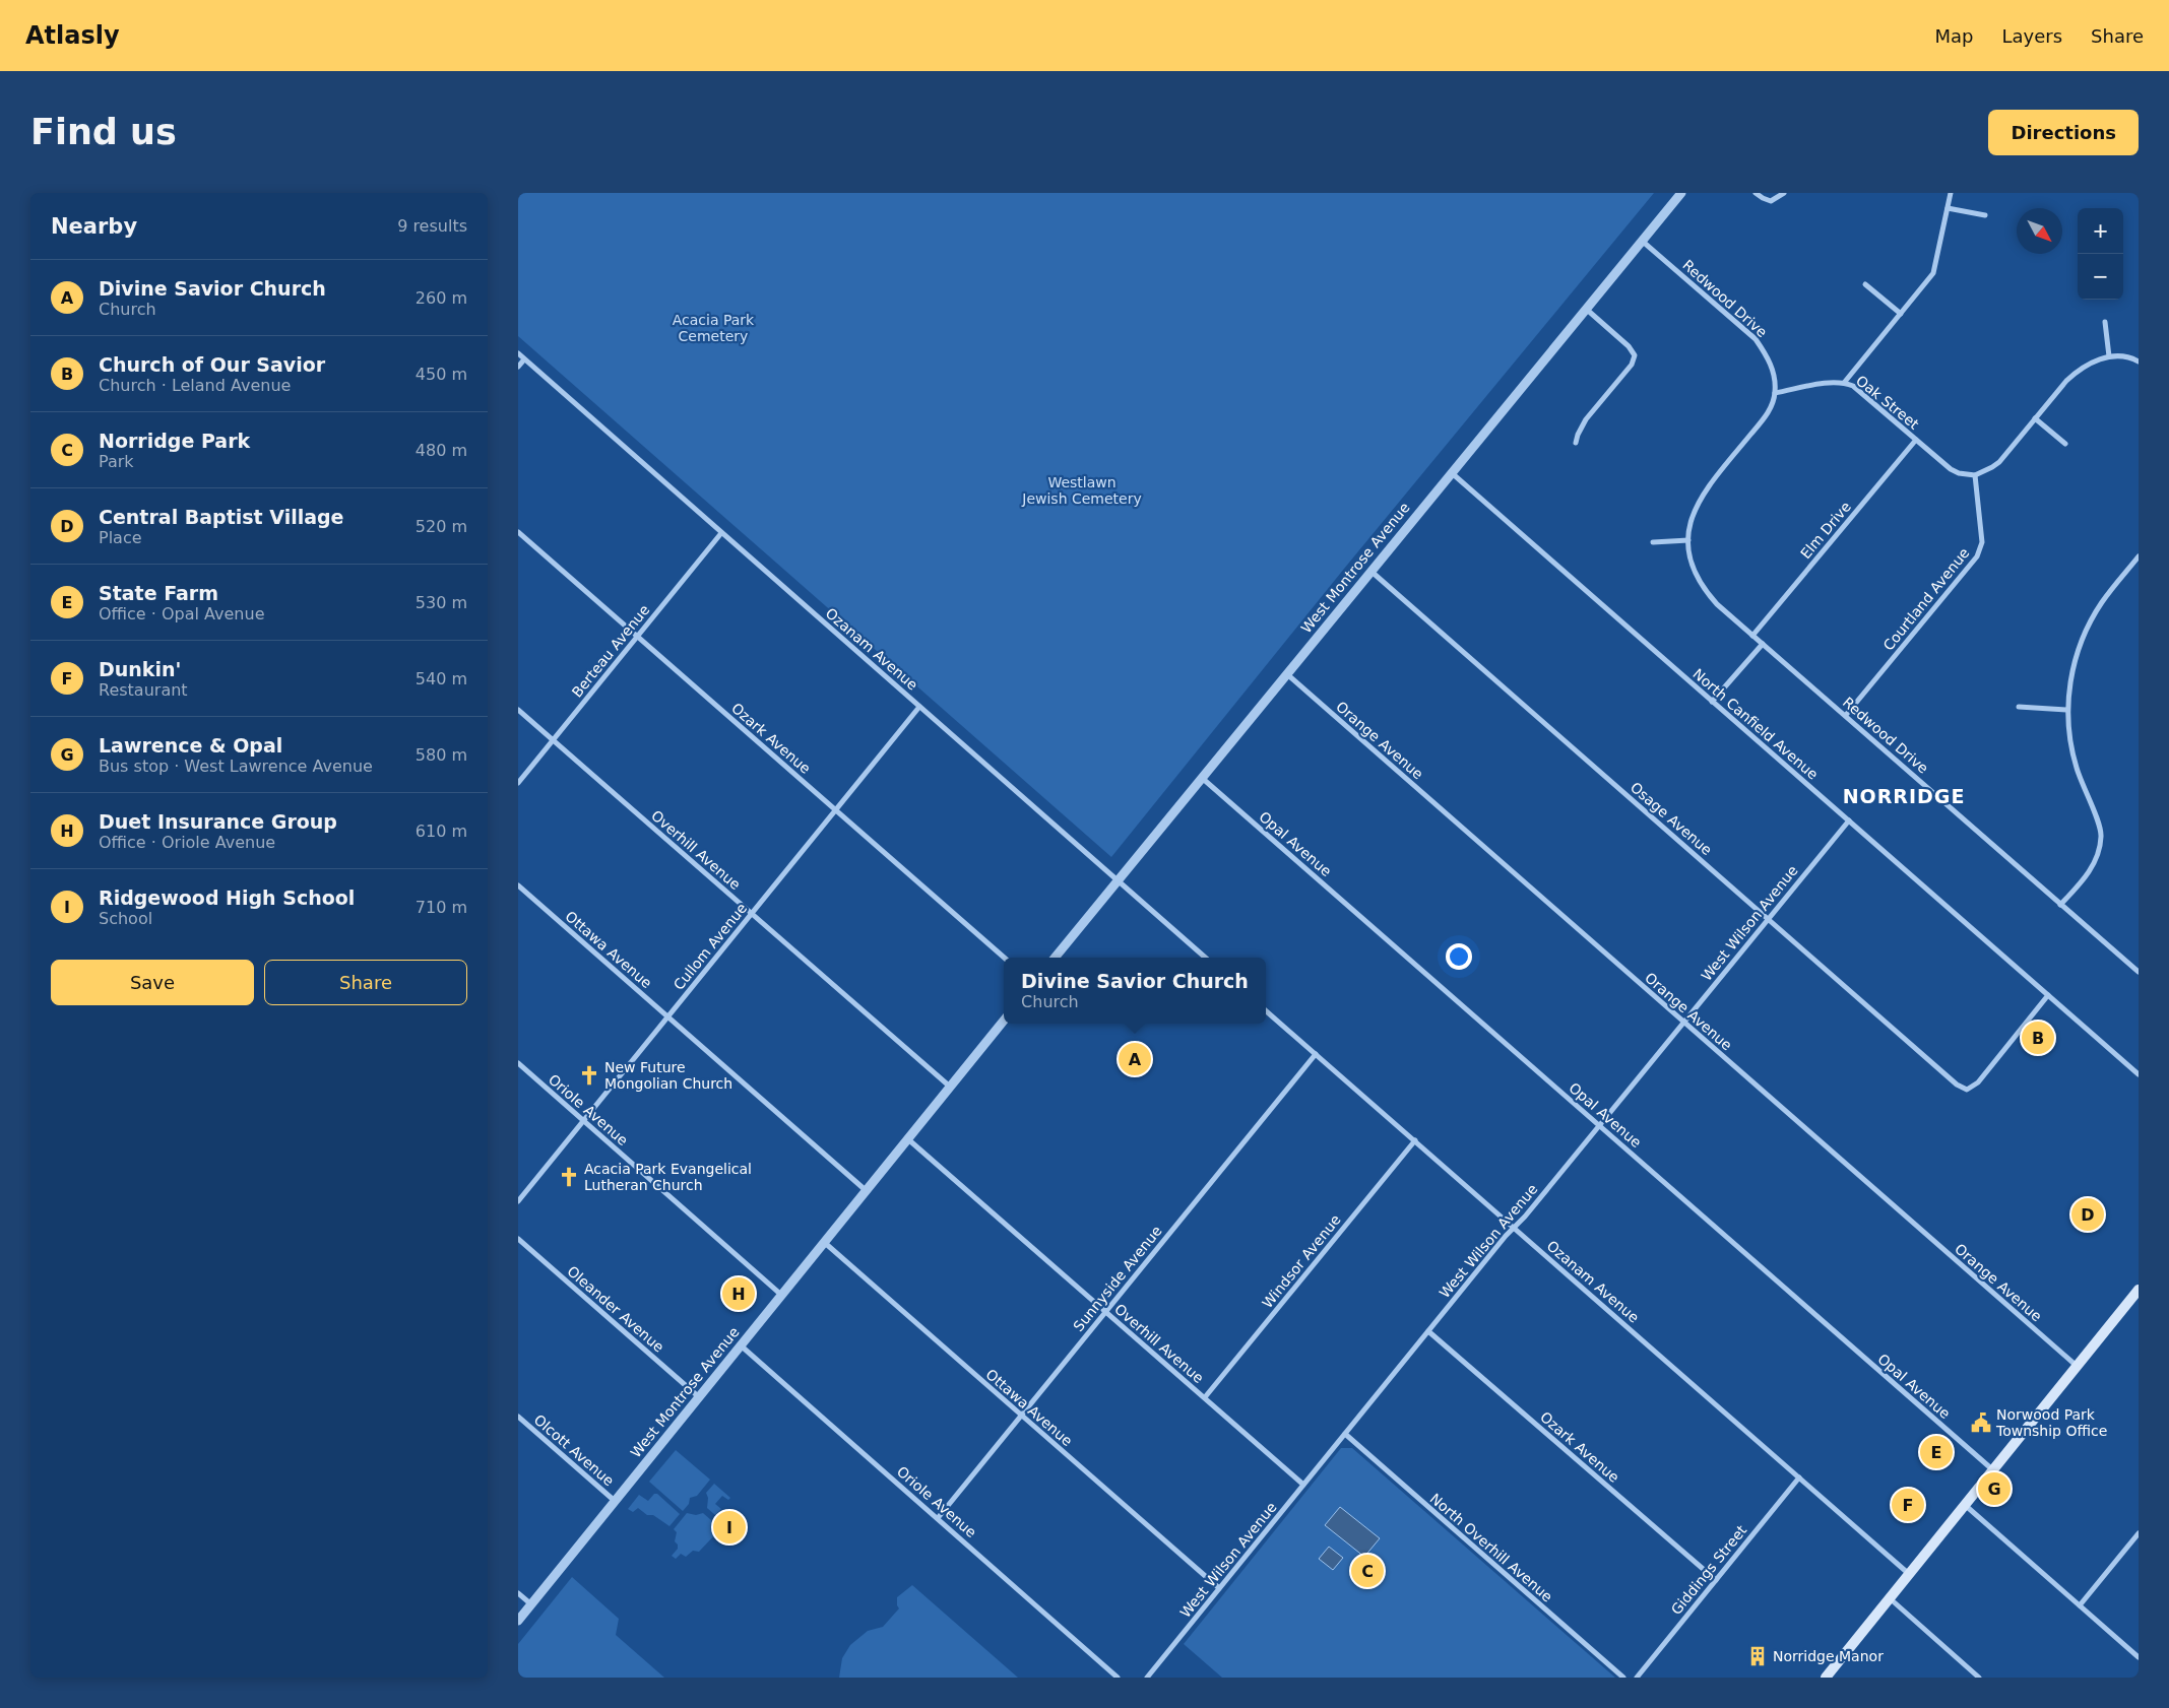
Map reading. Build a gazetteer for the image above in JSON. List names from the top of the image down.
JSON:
{
  "streets": {
    "street": [
      "Redwood Drive",
      "Oak Street",
      "Elm Drive",
      "West Montrose Avenue",
      "Courtland Avenue",
      "Ozanam Avenue",
      "Berteau Avenue",
      "North Canfield Avenue",
      "Ozark Avenue",
      "Orange Avenue",
      "Osage Avenue",
      "Opal Avenue",
      "Overhill Avenue",
      "West Wilson Avenue",
      "Cullom Avenue",
      "Ottawa Avenue",
      "Oriole Avenue",
      "Windsor Avenue",
      "Sunnyside Avenue",
      "Oleander Avenue",
      "Olcott Avenue",
      "North Overhill Avenue",
      "Giddings Street"
    ]
  },
  "crossings": [
    ["Redwood Drive", "Oak Street"],
    ["Redwood Drive", "Elm Drive"],
    ["Redwood Drive", "West Montrose Avenue"],
    ["Redwood Drive", "Courtland Avenue"],
    ["Oak Street", "Elm Drive"],
    ["Oak Street", "Courtland Avenue"],
    ["West Montrose Avenue", "Ozanam Avenue"],
    ["West Montrose Avenue", "North Canfield Avenue"],
    ["West Montrose Avenue", "Orange Avenue"],
    ["West Montrose Avenue", "Osage Avenue"],
    ["West Montrose Avenue", "Opal Avenue"],
    ["West Montrose Avenue", "Overhill Avenue"],
    ["West Montrose Avenue", "Ottawa Avenue"],
    ["West Montrose Avenue", "Oriole Avenue"],
    ["West Montrose Avenue", "Oleander Avenue"],
    ["West Montrose Avenue", "Olcott Avenue"],
    ["Ozanam Avenue", "Berteau Avenue"],
    ["Ozanam Avenue", "West Wilson Avenue"],
    ["Ozanam Avenue", "Cullom Avenue"],
    ["Ozanam Avenue", "Windsor Avenue"],
    ["Ozanam Avenue", "Sunnyside Avenue"],
    ["Ozanam Avenue", "Giddings Street"],
    ["Berteau Avenue", "Ozark Avenue"],
    ["Berteau Avenue", "Overhill Avenue"],
    ["North Canfield Avenue", "Osage Avenue"],
    ["North Canfield Avenue", "West Wilson Avenue"],
    ["Ozark Avenue", "West Wilson Avenue"],
    ["Ozark Avenue", "Cullom Avenue"],
    ["Ozark Avenue", "Giddings Street"],
    ["Orange Avenue", "West Wilson Avenue"],
    ["Osage Avenue", "West Wilson Avenue"],
    ["Opal Avenue", "West Wilson Avenue"],
    ["Overhill Avenue", "West Wilson Avenue"],
    ["Overhill Avenue", "Cullom Avenue"],
    ["Overhill Avenue", "Windsor Avenue"],
    ["Overhill Avenue", "Sunnyside Avenue"],
    ["West Wilson Avenue", "Ottawa Avenue"],
    ["West Wilson Avenue", "North Overhill Avenue"],
    ["Cullom Avenue", "Ottawa Avenue"],
    ["Cullom Avenue", "Oriole Avenue"],
    ["Ottawa Avenue", "Sunnyside Avenue"],
    ["Oriole Avenue", "Sunnyside Avenue"]
  ],
  "districts": ["NORRIDGE"],
  "parks": ["Acacia Park Cemetery", "Westlawn Jewish Cemetery"],
  "places": {
    "church": ["New Future Mongolian Church", "Acacia Park Evangelical Lutheran Church"],
    "public building": ["Norwood Park Township Office"],
    "building": ["Norridge Manor"]
  },
  "north": "bottom right",
  "page": {
    "header": "Atlasly",
    "nav": ["Map", "Layers", "Share"],
    "buttons": [
      "Directions",
      ["Save", "Share"]
    ],
    "title": "Find us",
    "heading": ["Nearby", "9 results"],
    "map_buttons": ["+", "−"],
    "list": [
      {
        "mark": "A",
        "name": "Divine Savior Church",
        "note": "Church",
        "value": "260 m"
      },
      {
        "mark": "B",
        "name": "Church of Our Savior",
        "note": "Church · Leland Avenue",
        "value": "450 m"
      },
      {
        "mark": "C",
        "name": "Norridge Park",
        "note": "Park",
        "value": "480 m"
      },
      {
        "mark": "D",
        "name": "Central Baptist Village",
        "note": "Place",
        "value": "520 m"
      },
      {
        "mark": "E",
        "name": "State Farm",
        "note": "Office · Opal Avenue",
        "value": "530 m"
      },
      {
        "mark": "F",
        "name": "Dunkin'",
        "note": "Restaurant",
        "value": "540 m"
      },
      {
        "mark": "G",
        "name": "Lawrence & Opal",
        "note": "Bus stop · West Lawrence Avenue",
        "value": "580 m"
      },
      {
        "mark": "H",
        "name": "Duet Insurance Group",
        "note": "Office · Oriole Avenue",
        "value": "610 m"
      },
      {
        "mark": "I",
        "name": "Ridgewood High School",
        "note": "School",
        "value": "710 m"
      }
    ],
    "popup": ["Divine Savior Church", "Church"],
    "pins": [
      "B",
      "A",
      "D",
      "H",
      "E",
      "G",
      "F",
      "I",
      "C"
    ]
  }
}
